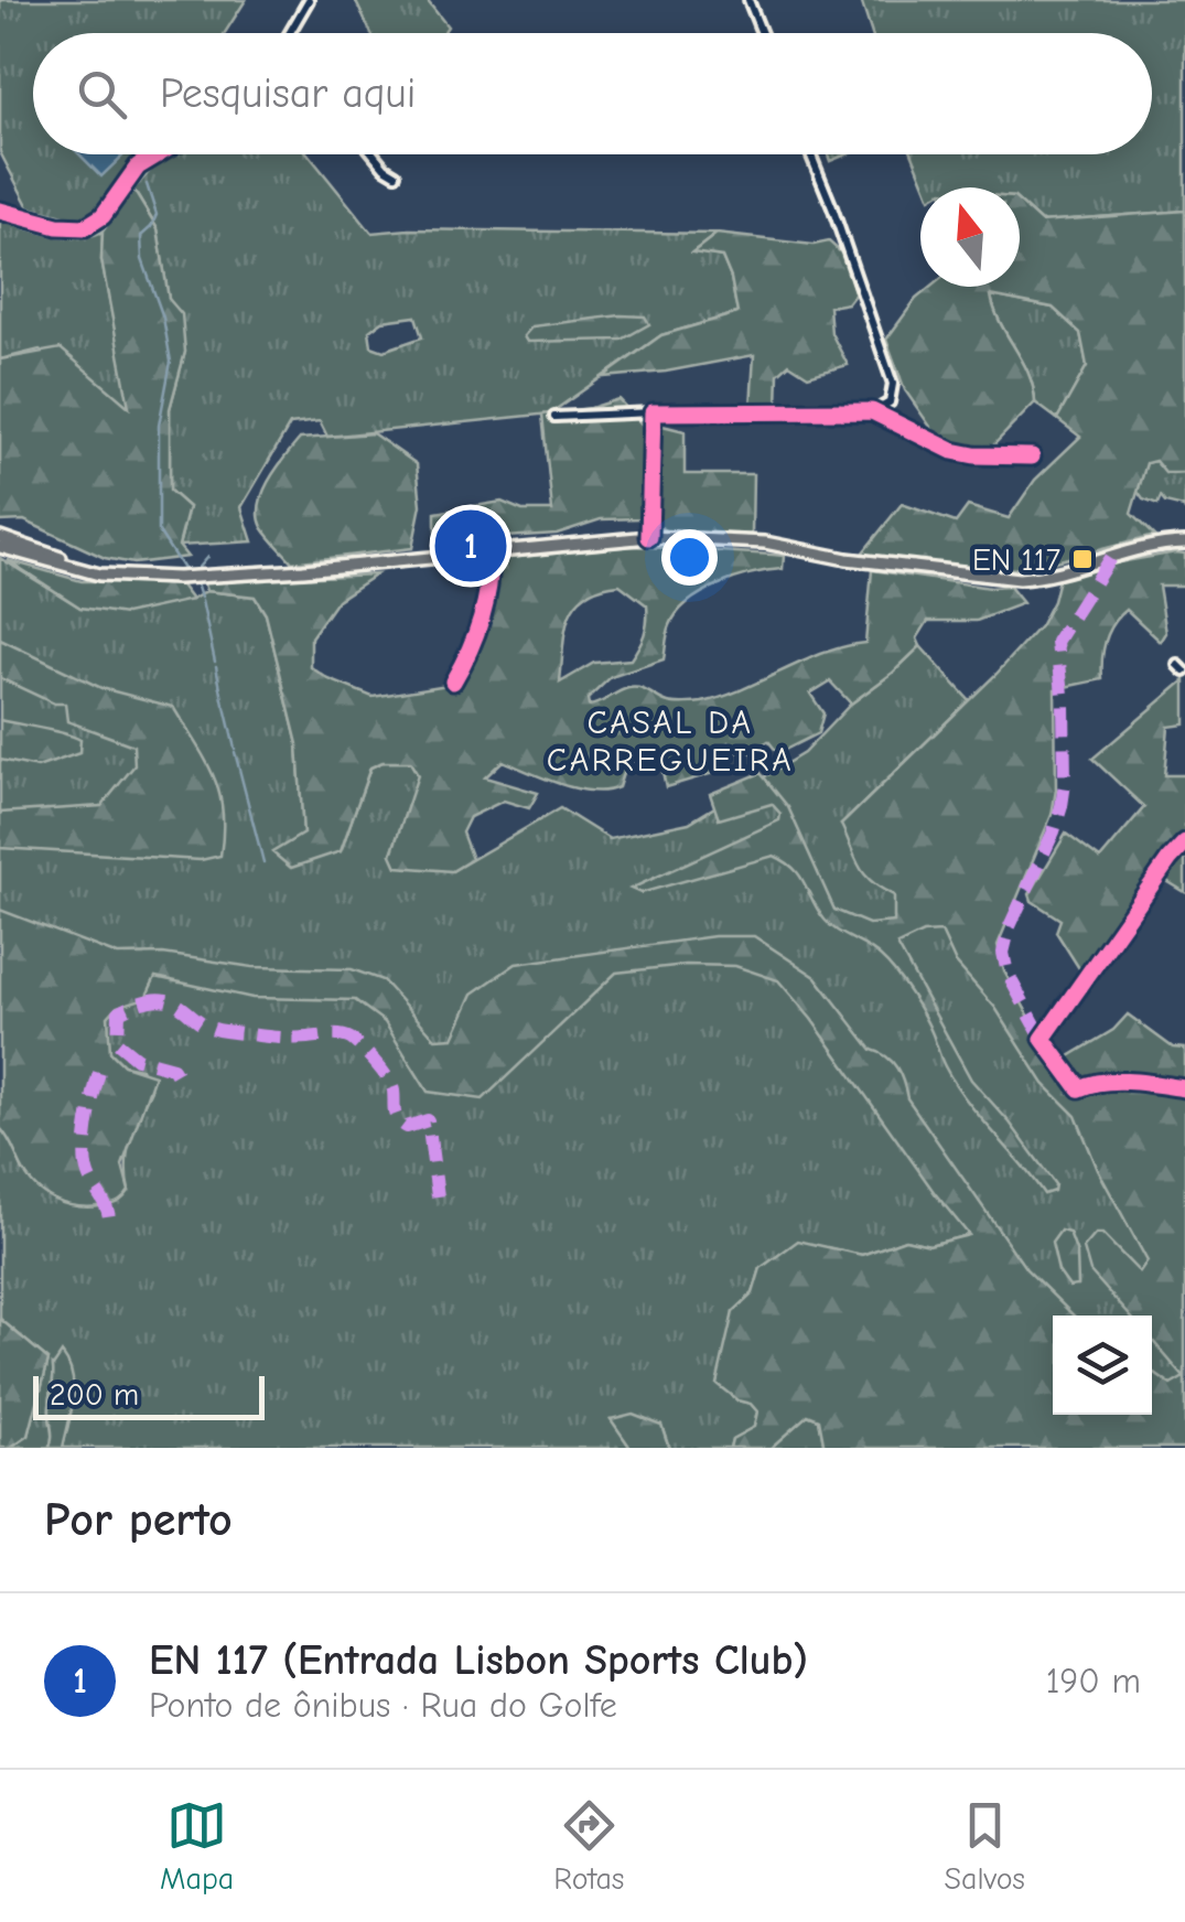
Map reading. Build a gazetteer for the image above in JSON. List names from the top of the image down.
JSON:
{
  "districts": ["CASAL DA CARREGUEIRA"],
  "places": {
    "transit": ["EN 117"]
  },
  "scale_bar": "200 m",
  "north": "top",
  "page": {
    "search": "Pesquisar aqui",
    "pins": "1",
    "scale": "200 m",
    "heading": "Por perto",
    "list": [
      {
        "mark": "1",
        "name": "EN 117 (Entrada Lisbon Sports Club)",
        "note": "Ponto de ônibus · Rua do Golfe",
        "value": "190 m"
      }
    ],
    "nav": ["Mapa", "Rotas", "Salvos"]
  }
}
